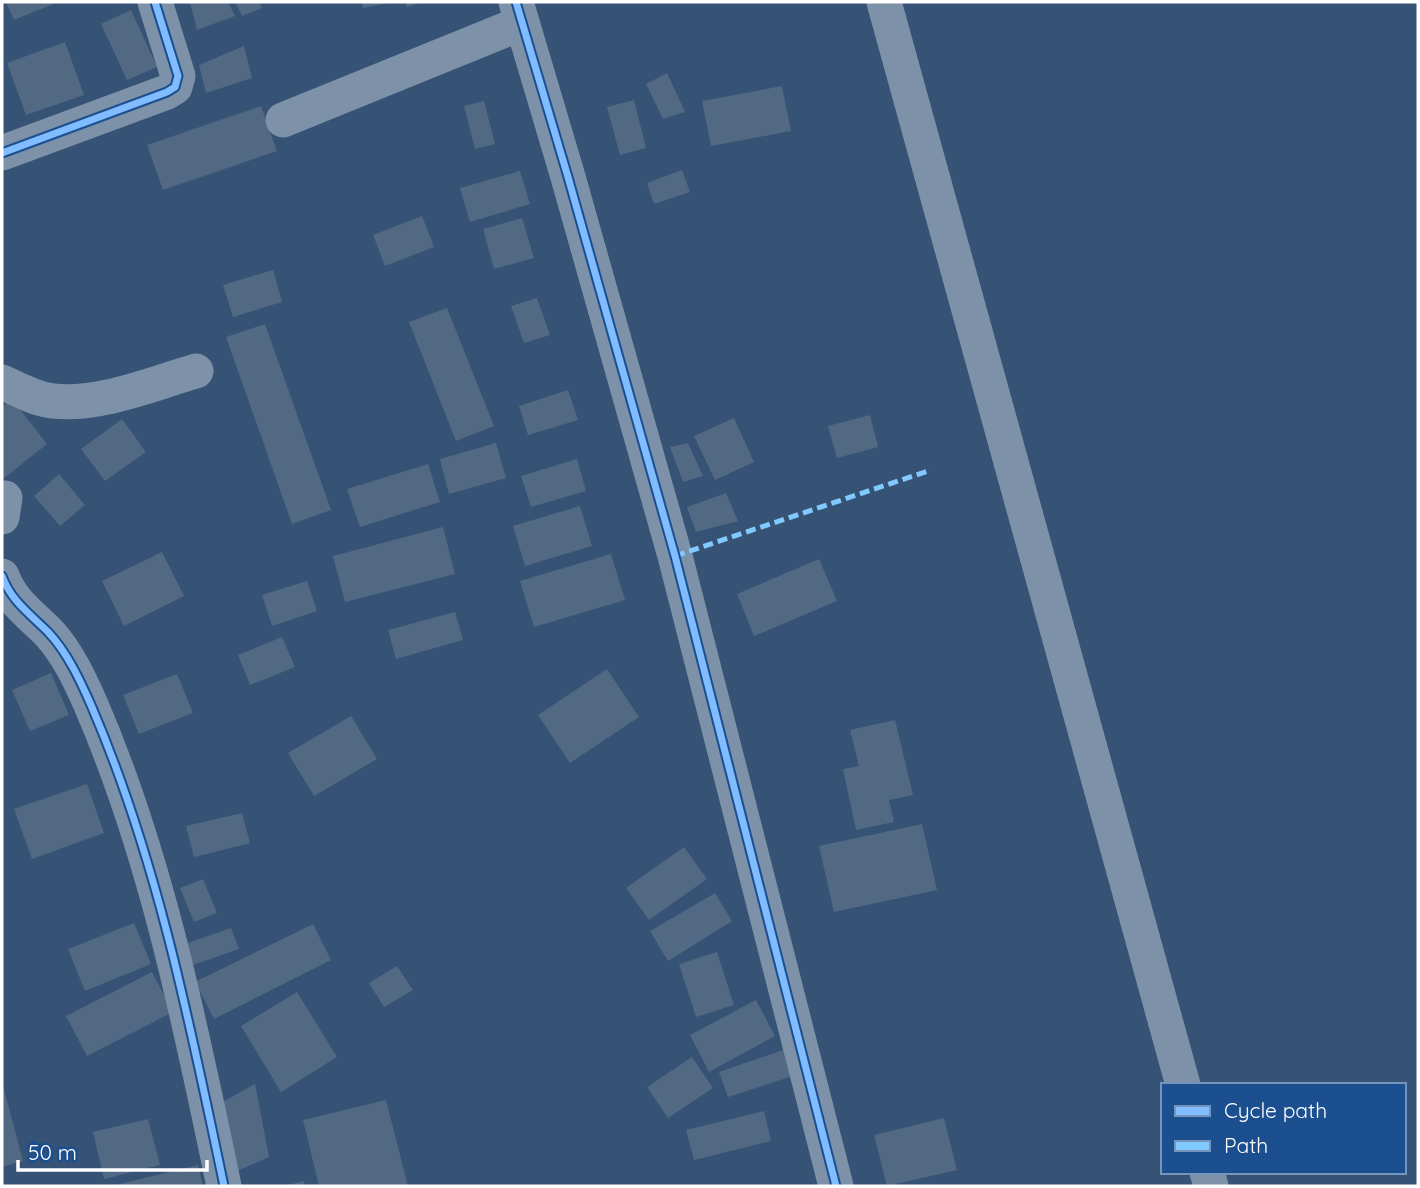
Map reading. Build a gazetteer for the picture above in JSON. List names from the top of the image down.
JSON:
{
  "legend": ["Cycle path", "Path"],
  "scale_bar": "50 m"
}
